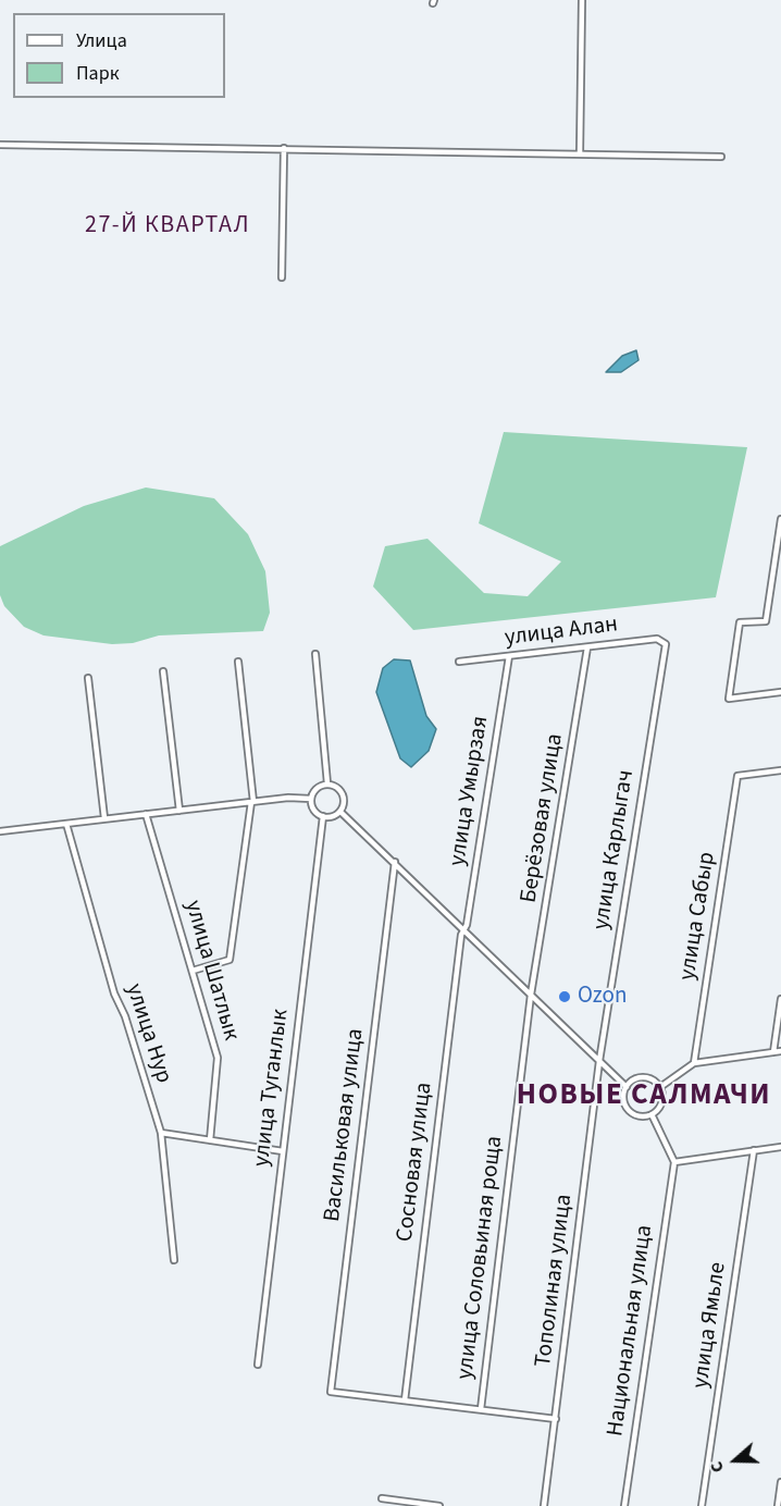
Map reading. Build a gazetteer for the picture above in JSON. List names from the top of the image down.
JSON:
{
  "streets": {
    "street": [
      "улица Алан",
      "улица Умырзая",
      "Берёзовая улица",
      "улица Карлыгач",
      "улица Сабыр",
      "улица Шатлык",
      "улица Нур",
      "улица Туганлык",
      "Васильковая улица",
      "Сосновая улица",
      "улица Соловьиная роща",
      "Тополиная улица",
      "улица Ямьле",
      "Национальная улица"
    ]
  },
  "crossings": [
    ["улица Алан", "улица Умырзая"],
    ["улица Алан", "Берёзовая улица"],
    ["улица Алан", "улица Карлыгач"],
    ["улица Умырзая", "Сосновая улица"],
    ["Берёзовая улица", "улица Соловьиная роща"],
    ["улица Карлыгач", "Тополиная улица"],
    ["Васильковая улица", "Сосновая улица"]
  ],
  "districts": ["27-Й КВАРТАЛ", "НОВЫЕ САЛМАЧИ"],
  "places": ["Ozon"],
  "legend": ["Улица", "Парк"],
  "north": "left"
}
